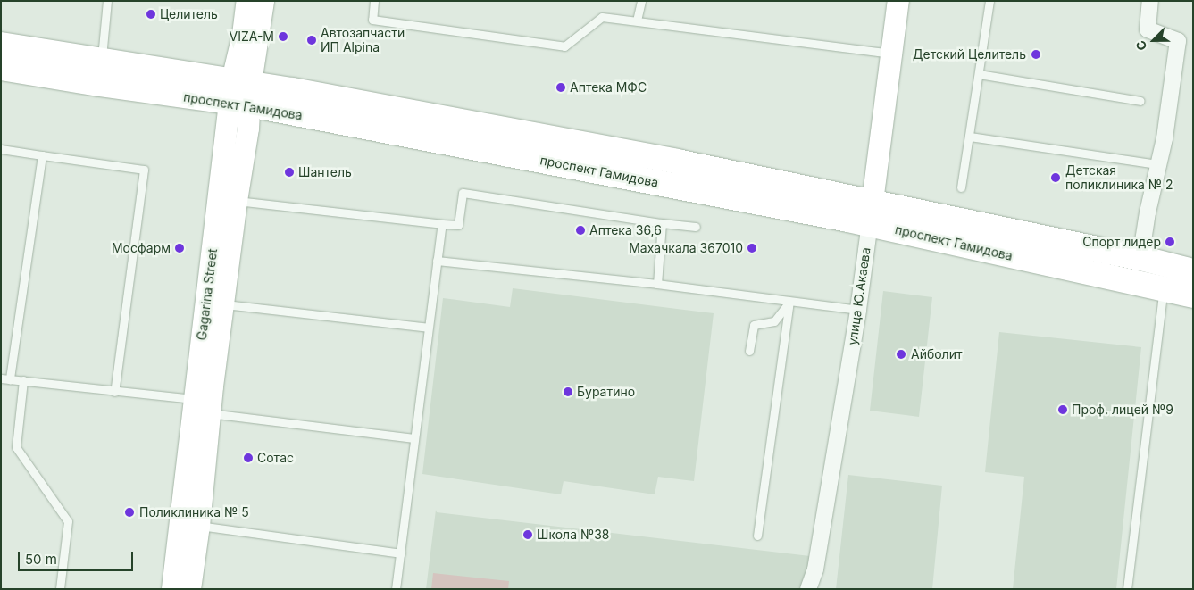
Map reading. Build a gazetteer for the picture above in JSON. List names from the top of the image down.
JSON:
{
  "streets": {
    "main road": ["проспект Гамидова", "Gagarina Street", "улица Ю.Акаева"]
  },
  "crossings": [
    ["проспект Гамидова", "Gagarina Street"],
    ["проспект Гамидова", "улица Ю.Акаева"]
  ],
  "places": [
    "Целитель",
    "VIZA-M",
    "Автозапчасти ИП Alpina",
    "Детский Целитель",
    "Аптека МФС",
    "Шантель",
    "Детская поликлиника № 2",
    "Аптека 36,6",
    "Спорт лидер",
    "Мосфарм",
    "Махачкала 367010",
    "Айболит",
    "Буратино",
    "Проф. лицей №9",
    "Сотас",
    "Поликлиника № 5",
    "Школа №38"
  ],
  "scale_bar": "50 m",
  "north": "bottom left"
}
